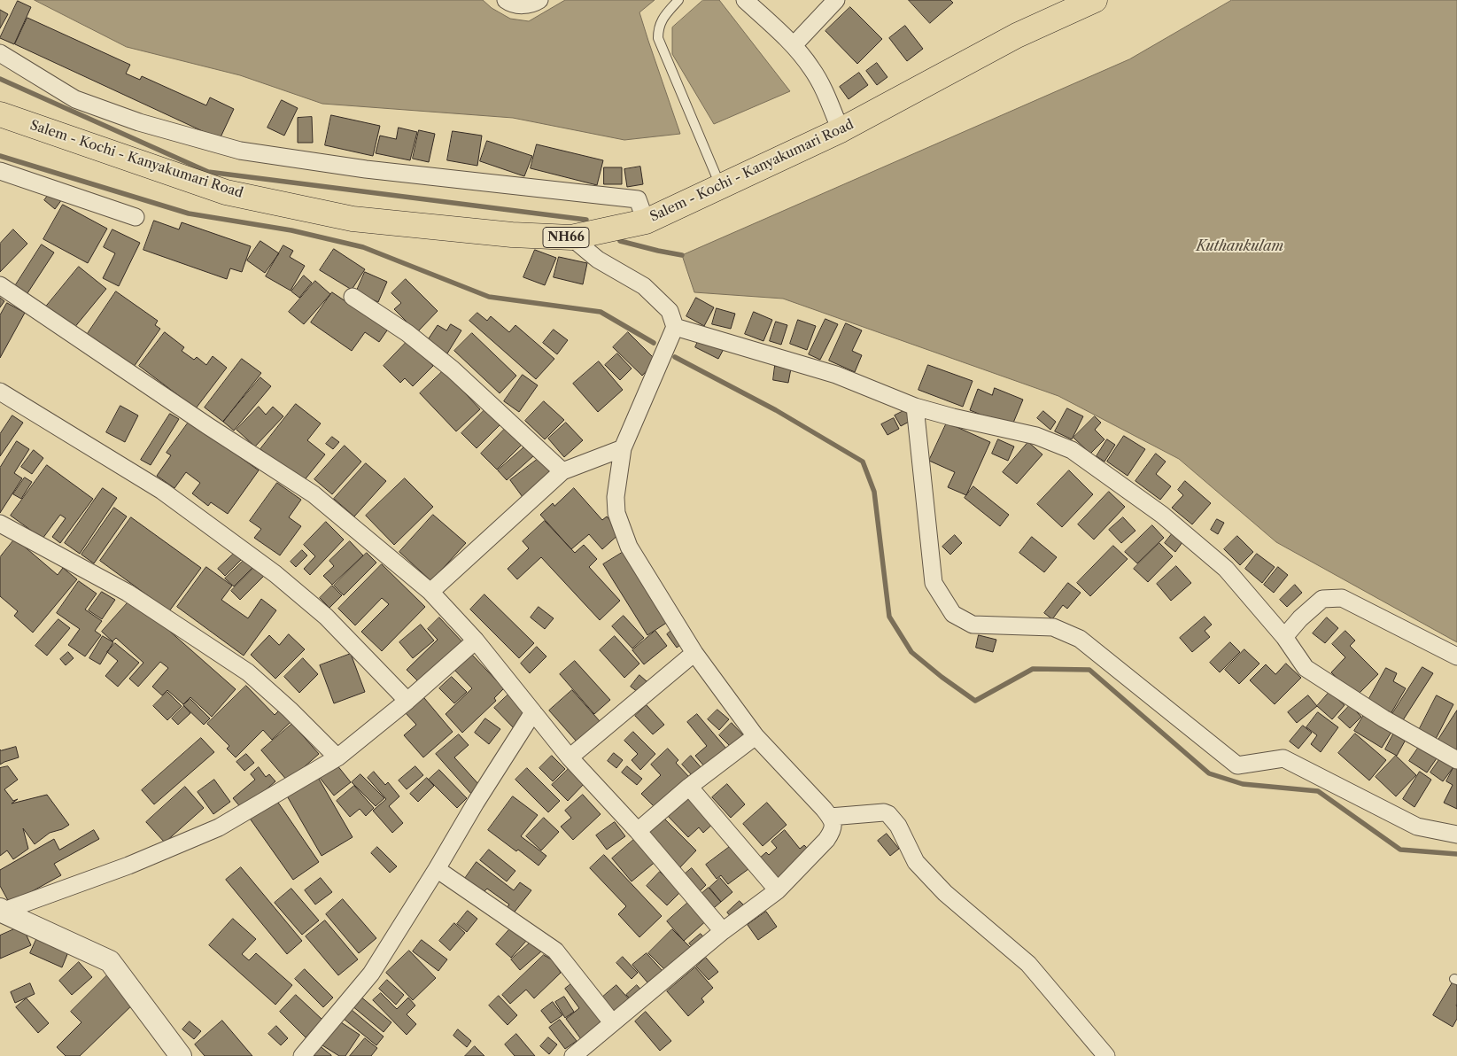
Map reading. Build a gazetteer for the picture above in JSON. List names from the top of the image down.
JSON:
{
  "streets": {
    "highway": ["Salem - Kochi - Kanyakumari Road", "NH66"]
  },
  "water": ["Kuthankulam"]
}
